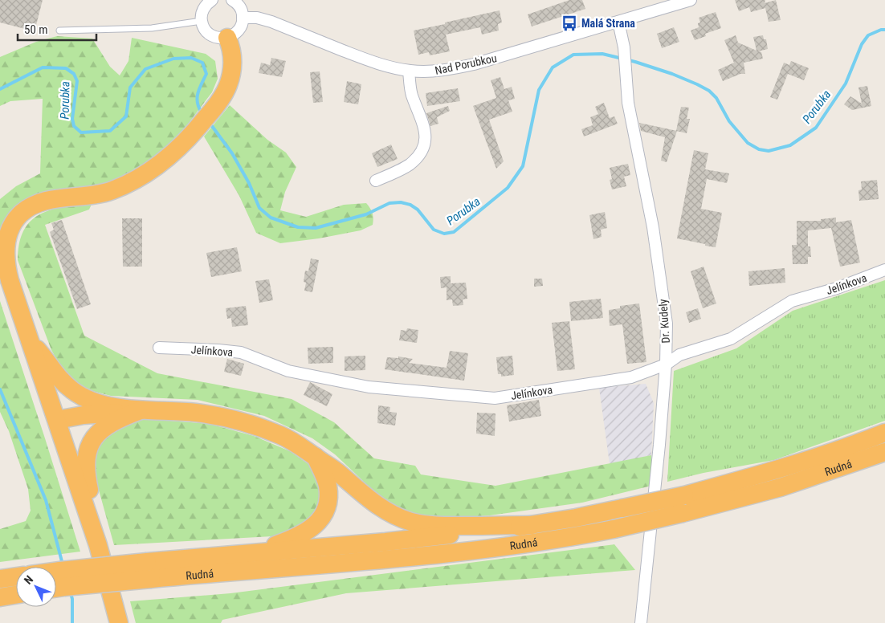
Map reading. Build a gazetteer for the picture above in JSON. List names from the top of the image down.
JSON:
{
  "streets": {
    "highway": ["Rudná"],
    "street": ["Nad Porubkou", "Jelínkova", "Dr. Kudely"]
  },
  "crossings": [
    ["Nad Porubkou", "Dr. Kudely"],
    ["Jelínkova", "Dr. Kudely"]
  ],
  "water": ["Porubka"],
  "places": {
    "bus stop": ["Malá Strana"]
  },
  "scale_bar": "50 m",
  "north": "top left"
}
